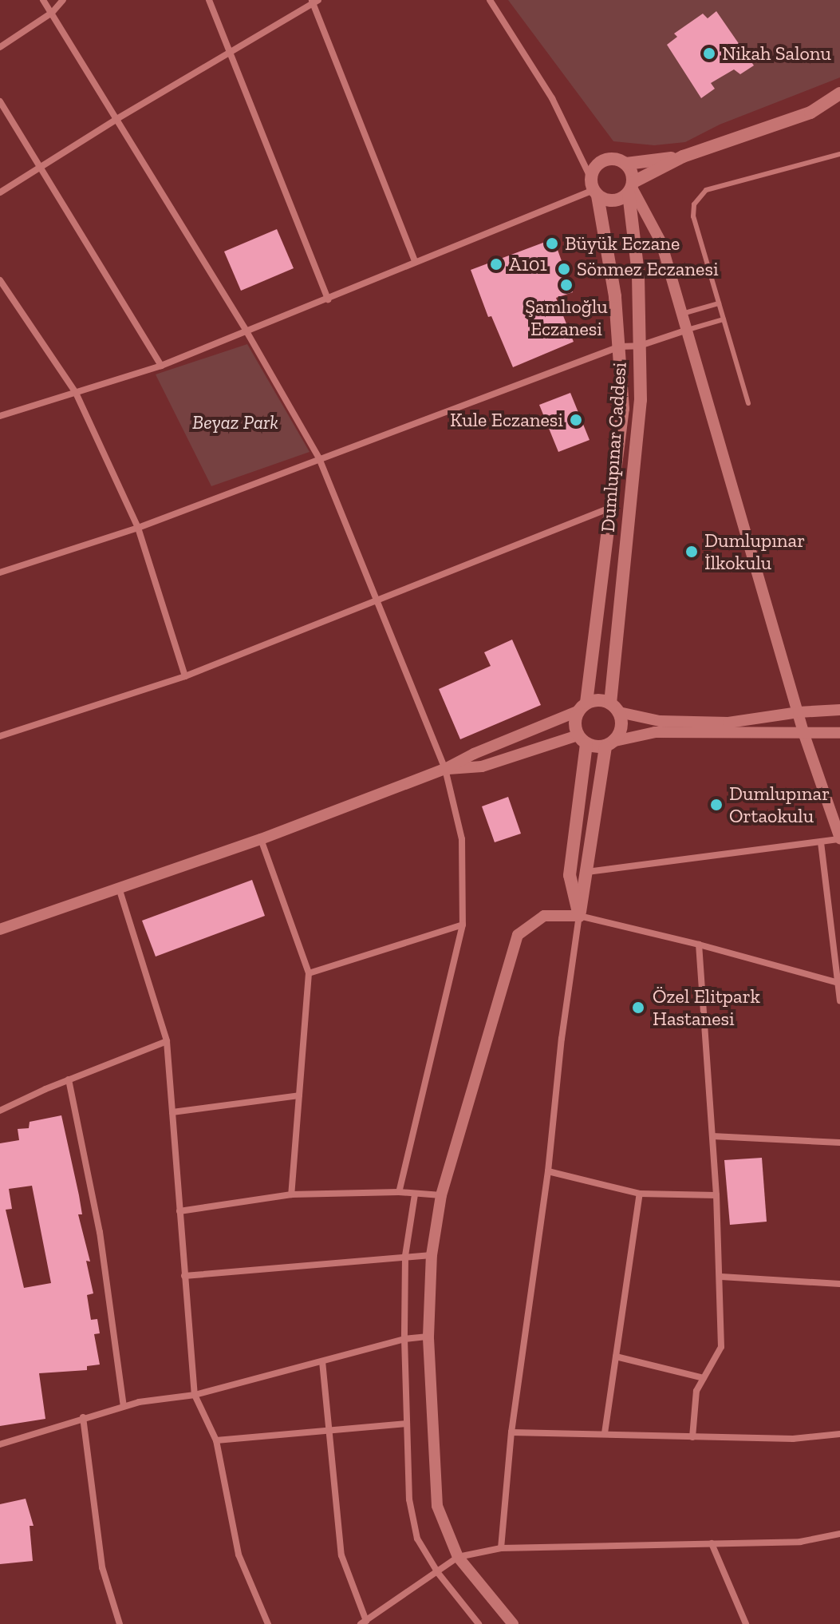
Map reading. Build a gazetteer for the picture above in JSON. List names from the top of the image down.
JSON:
{
  "streets": {
    "main road": ["Dumlupınar Caddesi"]
  },
  "parks": ["Beyaz Park"],
  "places": [
    "Nikah Salonu",
    "Büyük Eczane",
    "A101",
    "Sönmez Eczanesi",
    "Şamlıoğlu Eczanesi",
    "Kule Eczanesi",
    "Dumlupınar İlkokulu",
    "Dumlupınar Ortaokulu",
    "Özel Elitpark Hastanesi"
  ]
}
